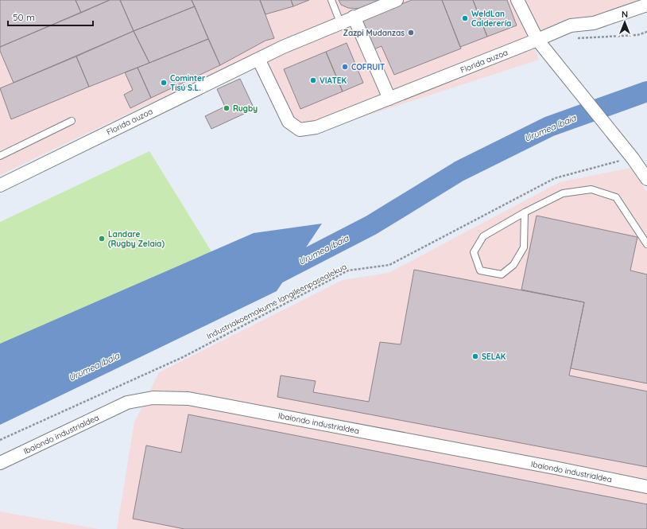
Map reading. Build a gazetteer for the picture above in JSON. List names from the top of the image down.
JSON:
{
  "streets": {
    "street": ["Florida auzoa", "Ibaiondo industrialdea"],
    "path": ["Industriakoemakume langileenpasealekua"]
  },
  "water": ["Urumea ibaia"],
  "places": [
    "WeldLan Calderería",
    "Zazpi Mudanzas",
    "COFRUIT",
    "VIATEK",
    "Cominter Tisú S.L.",
    "Rugby",
    "Landare (Rugby Zelaia)",
    "SELAK"
  ],
  "scale_bar": "50 m",
  "north": "top"
}
